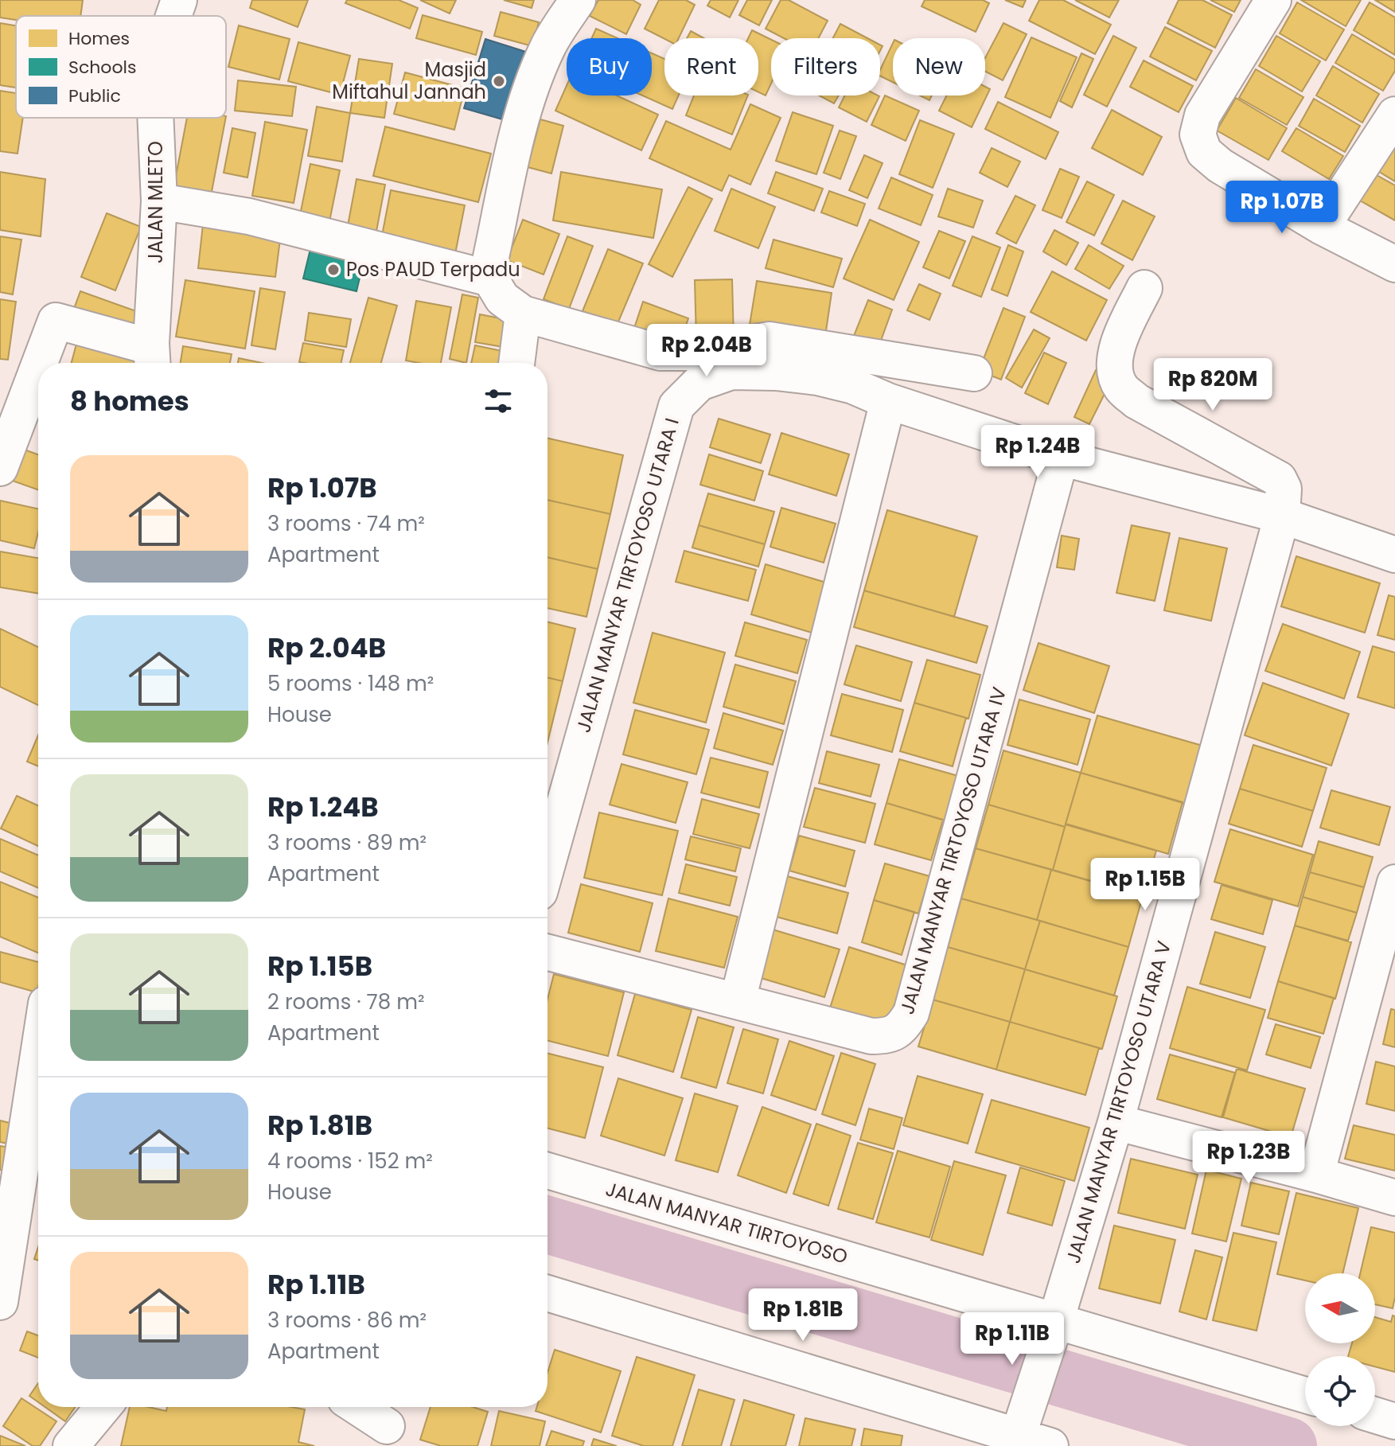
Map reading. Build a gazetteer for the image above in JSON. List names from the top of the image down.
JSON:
{
  "streets": {
    "street": [
      "JALAN MLETO",
      "JALAN MANYAR TIRTOYOSO UTARA I",
      "JALAN MANYAR TIRTOYOSO UTARA IV",
      "JALAN MANYAR TIRTOYOSO UTARA V",
      "JALAN MANYAR TIRTOYOSO"
    ]
  },
  "crossings": [
    ["JALAN MANYAR TIRTOYOSO UTARA I", "JALAN MANYAR TIRTOYOSO UTARA IV"],
    ["JALAN MANYAR TIRTOYOSO UTARA I", "JALAN MANYAR TIRTOYOSO UTARA V"],
    ["JALAN MANYAR TIRTOYOSO UTARA V", "JALAN MANYAR TIRTOYOSO"]
  ],
  "places": ["Masjid Miftahul Jannah", "Pos PAUD Terpadu"],
  "legend": ["Homes", "Schools", "Public"],
  "north": "left",
  "page": {
    "chip": [
      "Buy",
      "Rent",
      "Filters",
      "New"
    ],
    "price": [
      "Rp 1.07B",
      "Rp 2.04B",
      "Rp 820M",
      "Rp 1.24B",
      "Rp 1.15B",
      "Rp 1.23B",
      "Rp 1.81B",
      "Rp 1.11B"
    ],
    "heading": "8 homes",
    "list": [
      {
        "name": "Rp 1.07B",
        "note": "3 rooms · 74 m² · Apartment"
      },
      {
        "name": "Rp 2.04B",
        "note": "5 rooms · 148 m² · House"
      },
      {
        "name": "Rp 1.24B",
        "note": "3 rooms · 89 m² · Apartment"
      },
      {
        "name": "Rp 1.15B",
        "note": "2 rooms · 78 m² · Apartment"
      },
      {
        "name": "Rp 1.81B",
        "note": "4 rooms · 152 m² · House"
      },
      {
        "name": "Rp 1.11B",
        "note": "3 rooms · 86 m² · Apartment"
      }
    ]
  }
}
